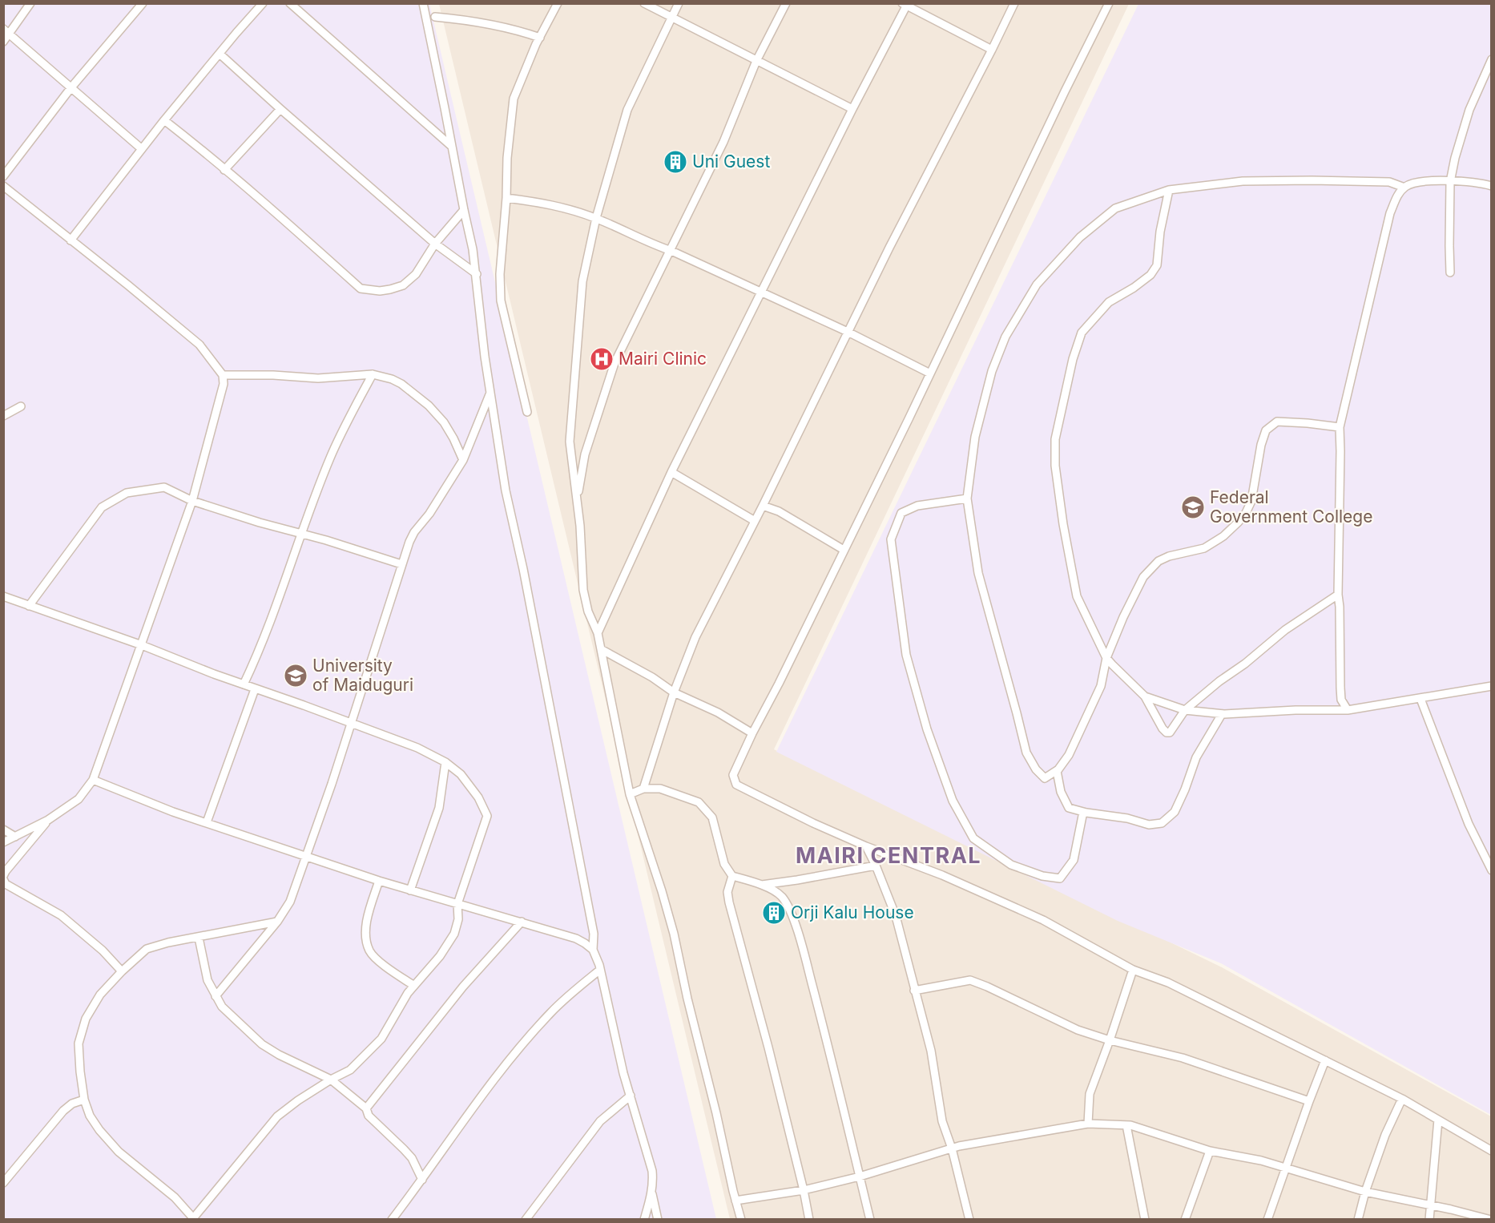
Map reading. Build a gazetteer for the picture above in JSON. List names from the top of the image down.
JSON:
{
  "districts": ["MAIRI CENTRAL"],
  "places": {
    "building": ["Uni Guest", "Orji Kalu House"],
    "hospital": ["Mairi Clinic"],
    "school or university": ["Federal Government College", "University of Maiduguri"]
  }
}
